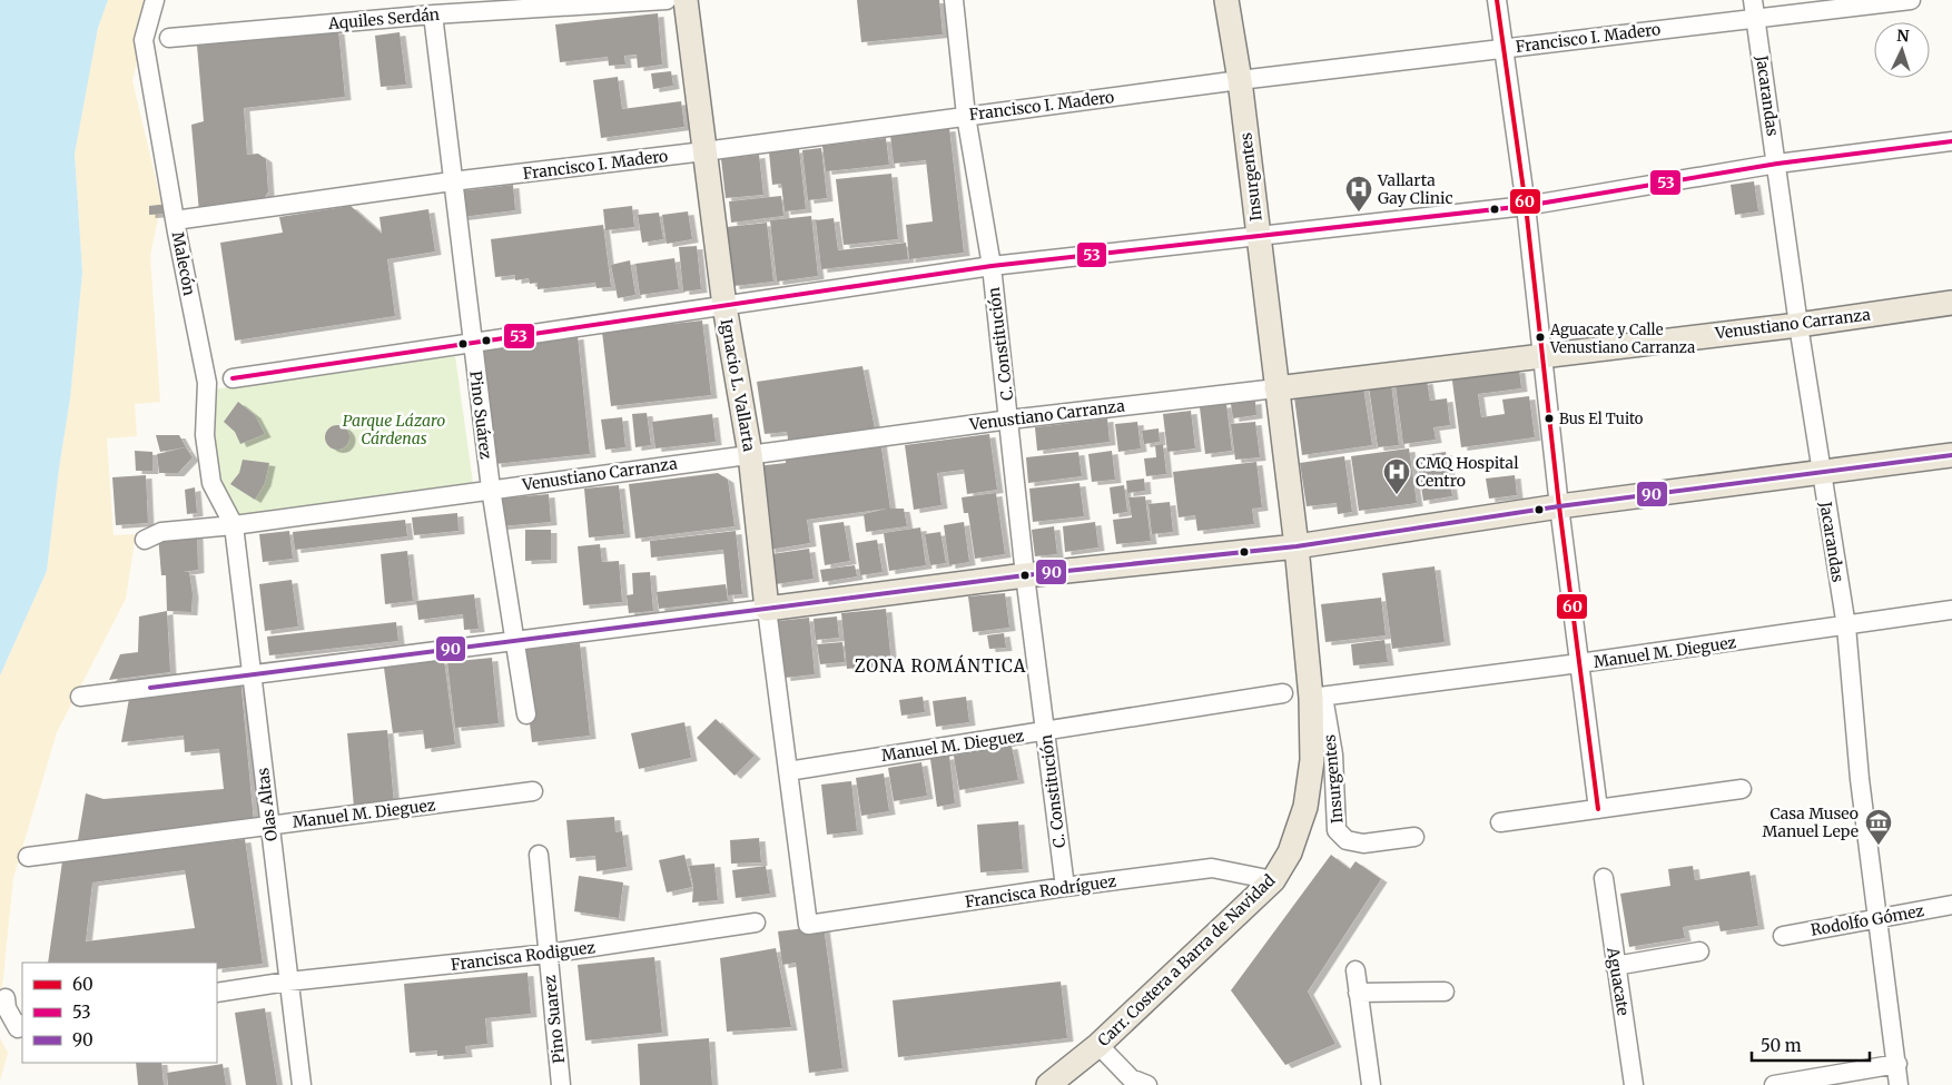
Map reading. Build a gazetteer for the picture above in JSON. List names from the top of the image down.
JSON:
{
  "streets": {
    "main road": [
      "Insurgentes",
      "Venustiano Carranza",
      "Ignacio L. Vallarta",
      "Carr. Costera a Barra de Navidad"
    ],
    "street": [
      "Aquiles Serdán",
      "Francisco I. Madero",
      "Jacarandas",
      "Malecón",
      "C. Constitución",
      "Pino Suárez",
      "Manuel M. Dieguez",
      "Olas Altas",
      "Francisca Rodríguez",
      "Rodolfo Gómez",
      "Francisca Rodiguez",
      "Aguacate",
      "Pino Suarez"
    ]
  },
  "crossings": [
    ["Aquiles Serdán", "Pino Suárez"],
    ["Francisco I. Madero", "Jacarandas"],
    ["Francisco I. Madero", "Insurgentes"],
    ["Francisco I. Madero", "Malecón"],
    ["Francisco I. Madero", "C. Constitución"],
    ["Francisco I. Madero", "Ignacio L. Vallarta"],
    ["Francisco I. Madero", "Pino Suárez"],
    ["Jacarandas", "Venustiano Carranza"],
    ["Jacarandas", "Manuel M. Dieguez"],
    ["Jacarandas", "Rodolfo Gómez"],
    ["Insurgentes", "Venustiano Carranza"],
    ["Insurgentes", "Manuel M. Dieguez"],
    ["Insurgentes", "Carr. Costera a Barra de Navidad"],
    ["Malecón", "Venustiano Carranza"],
    ["Malecón", "Olas Altas"],
    ["Venustiano Carranza", "C. Constitución"],
    ["Venustiano Carranza", "Ignacio L. Vallarta"],
    ["Venustiano Carranza", "Pino Suárez"],
    ["Venustiano Carranza", "Olas Altas"],
    ["Venustiano Carranza", "Carr. Costera a Barra de Navidad"],
    ["C. Constitución", "Manuel M. Dieguez"],
    ["C. Constitución", "Francisca Rodríguez"],
    ["Ignacio L. Vallarta", "Manuel M. Dieguez"],
    ["Ignacio L. Vallarta", "Francisca Rodríguez"],
    ["Manuel M. Dieguez", "Olas Altas"],
    ["Manuel M. Dieguez", "Carr. Costera a Barra de Navidad"],
    ["Olas Altas", "Francisca Rodiguez"],
    ["Francisca Rodríguez", "Carr. Costera a Barra de Navidad"],
    ["Francisca Rodiguez", "Pino Suarez"]
  ],
  "districts": ["ZONA ROMÁNTICA"],
  "parks": ["Parque Lázaro Cárdenas"],
  "places": {
    "hospital": ["Vallarta Gay Clinic", "CMQ Hospital Centro"],
    "other": ["Aguacate y Calle Venustiano Carranza", "Bus El Tuito"],
    "museum": ["Casa Museo Manuel Lepe"]
  },
  "lines": ["transit line 60", "transit line 53", "transit line 90"],
  "legend": ["60", "53", "90"],
  "scale_bar": "50 m",
  "north": "top"
}
